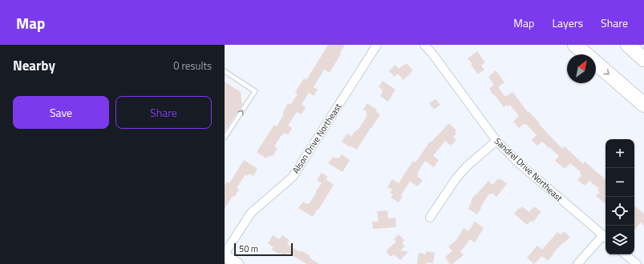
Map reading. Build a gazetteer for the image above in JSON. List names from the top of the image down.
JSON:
{
  "streets": {
    "street": ["Alson Drive Northeast", "Sandrel Drive Northeast"]
  },
  "scale_bar": "50 m",
  "north": "top right",
  "page": {
    "header": "Map",
    "nav": ["Map", "Layers", "Share"],
    "heading": ["Nearby", "0 results"],
    "buttons": ["Save", "Share"],
    "map_buttons": ["+", "−"],
    "scale": "50 m"
  }
}
